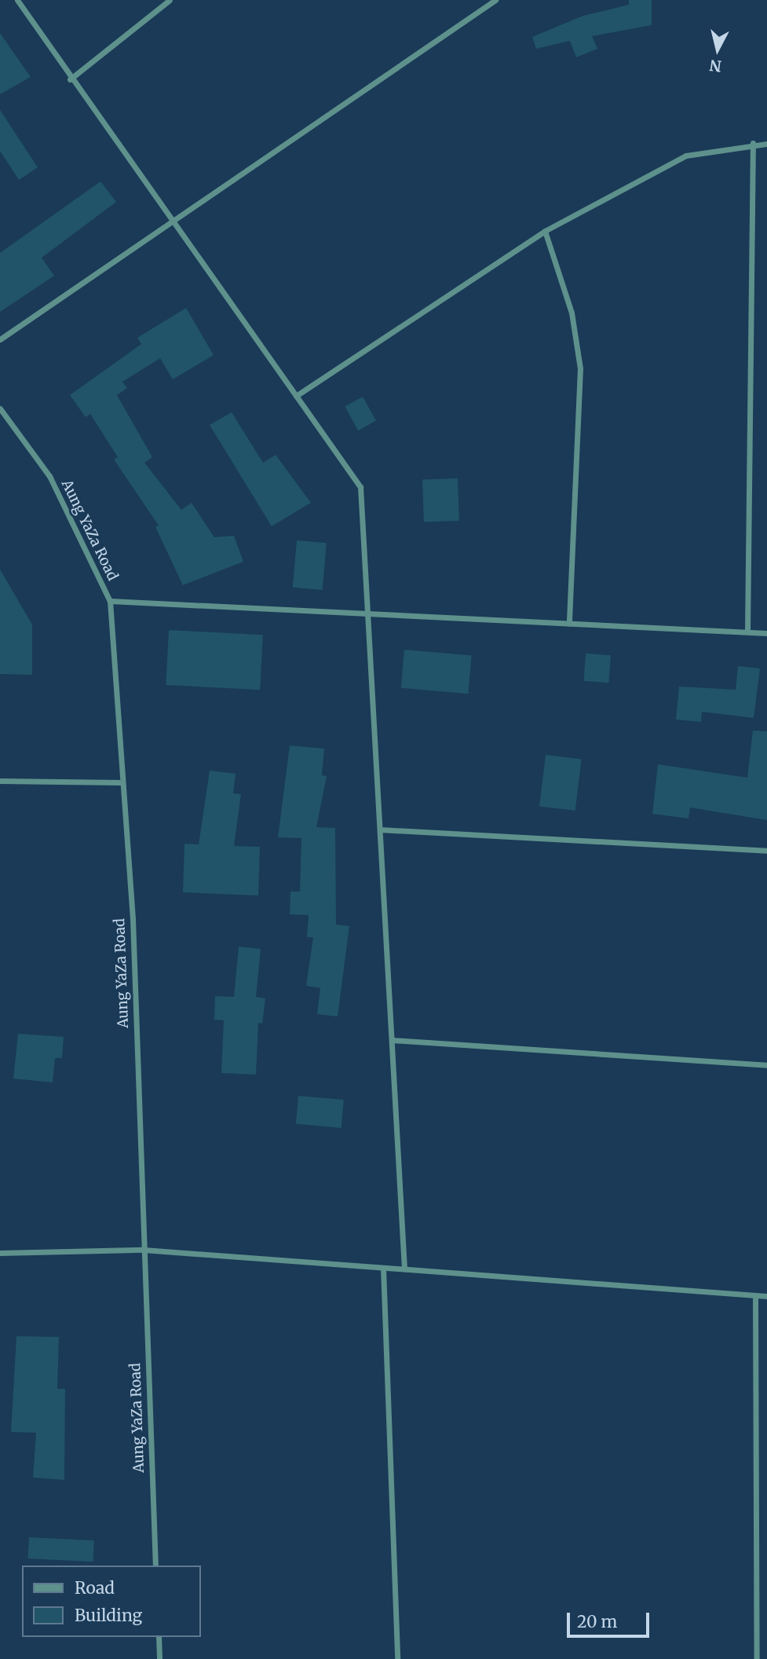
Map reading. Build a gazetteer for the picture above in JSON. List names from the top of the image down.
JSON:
{
  "streets": {
    "street": ["Aung YaZa Road"]
  },
  "legend": ["Road", "Building"],
  "scale_bar": "20 m",
  "north": "bottom"
}
